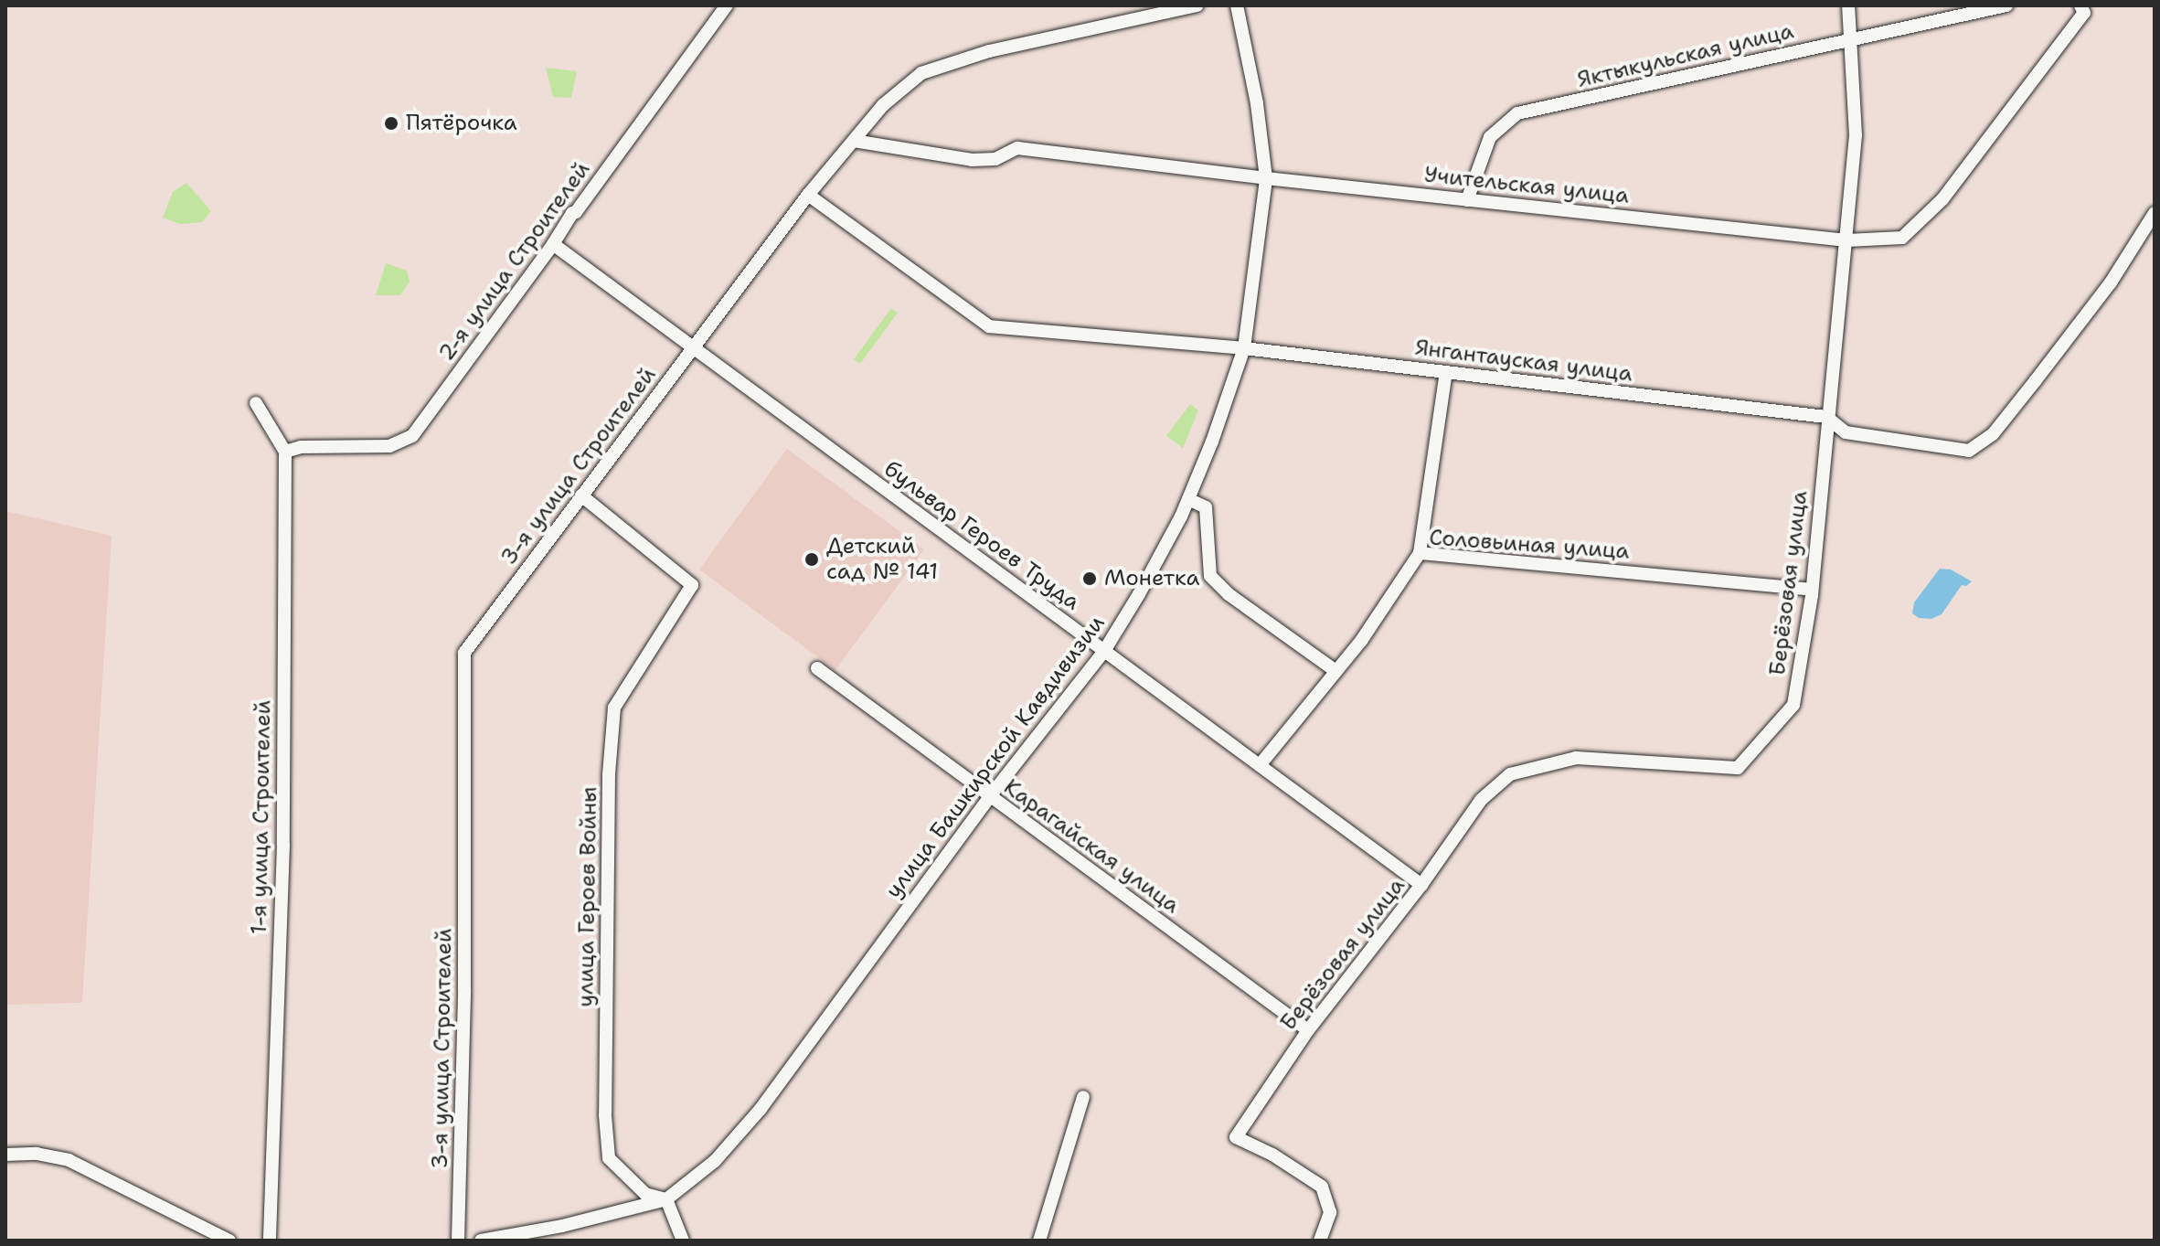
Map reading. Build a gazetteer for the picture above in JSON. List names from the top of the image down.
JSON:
{
  "streets": {
    "street": [
      "Яктыкульская улица",
      "Учительская улица",
      "2-я улица Строителей",
      "Янгантауская улица",
      "3-я улица Строителей",
      "бульвар Героев Труда",
      "Соловьиная улица",
      "Берёзовая улица",
      "улица Башкирской Кавдивизии",
      "1-я улица Строителей",
      "Карагайская улица",
      "улица Героев Войны"
    ]
  },
  "crossings": [
    ["Яктыкульская улица", "Учительская улица"],
    ["Яктыкульская улица", "Берёзовая улица"],
    ["Учительская улица", "3-я улица Строителей"],
    ["Учительская улица", "Берёзовая улица"],
    ["Учительская улица", "улица Башкирской Кавдивизии"],
    ["2-я улица Строителей", "бульвар Героев Труда"],
    ["2-я улица Строителей", "1-я улица Строителей"],
    ["Янгантауская улица", "3-я улица Строителей"],
    ["Янгантауская улица", "Берёзовая улица"],
    ["Янгантауская улица", "улица Башкирской Кавдивизии"],
    ["3-я улица Строителей", "бульвар Героев Труда"],
    ["3-я улица Строителей", "улица Героев Войны"],
    ["бульвар Героев Труда", "Соловьиная улица"],
    ["бульвар Героев Труда", "Берёзовая улица"],
    ["бульвар Героев Труда", "улица Башкирской Кавдивизии"],
    ["Соловьиная улица", "Берёзовая улица"],
    ["Берёзовая улица", "Карагайская улица"],
    ["улица Башкирской Кавдивизии", "Карагайская улица"],
    ["улица Башкирской Кавдивизии", "улица Героев Войны"]
  ],
  "places": ["Пятёрочка", "Детский сад № 141", "Монетка"]
}
